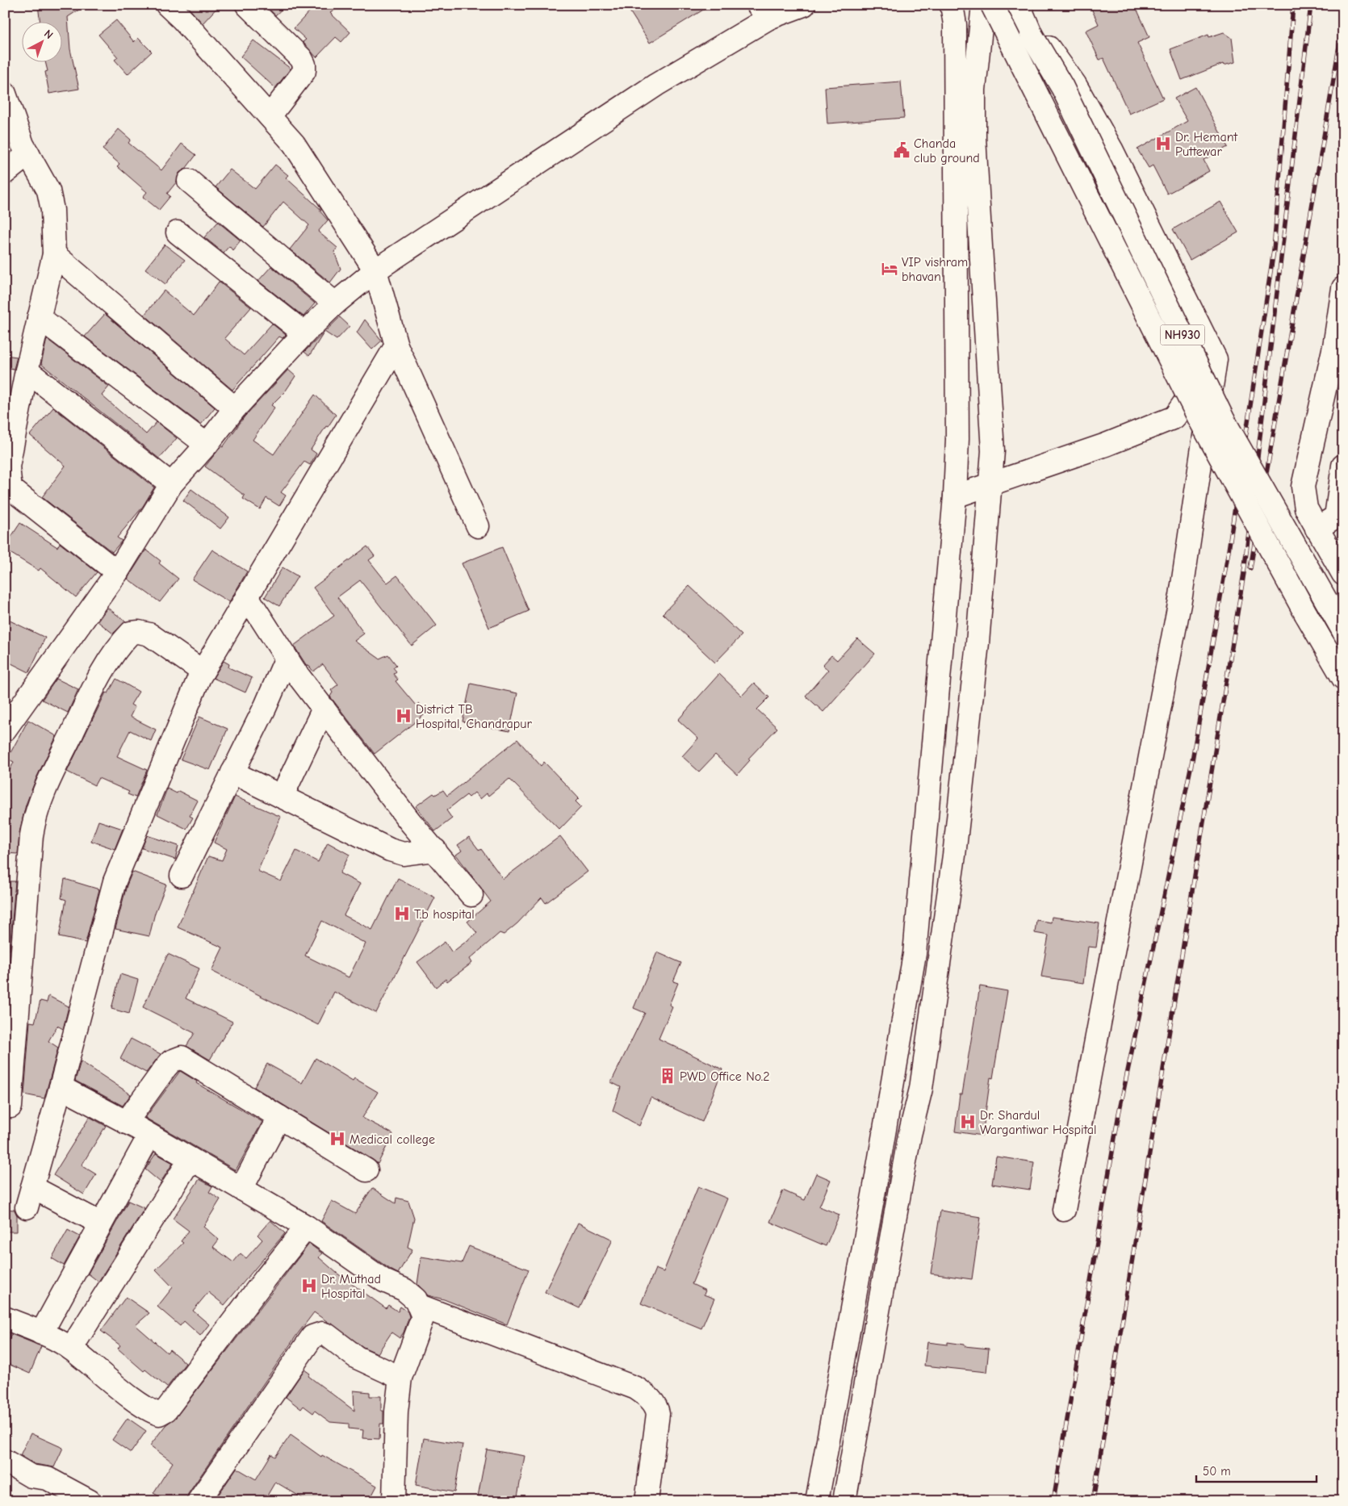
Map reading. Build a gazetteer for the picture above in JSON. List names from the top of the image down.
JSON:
{
  "streets": {
    "main road": ["NH930"]
  },
  "places": {
    "hospital": [
      "Dr. Hemant Puttewar",
      "District TB Hospital, Chandrapur",
      "T.b hospital",
      "Dr. Shardul Wargantiwar Hospital",
      "Medical college",
      "Dr. Muthad Hospital"
    ],
    "public building": ["Chanda club ground"],
    "hotel": ["VIP vishram bhavan"],
    "building": ["PWD Office No.2"]
  },
  "scale_bar": "50 m",
  "north": "top right"
}
